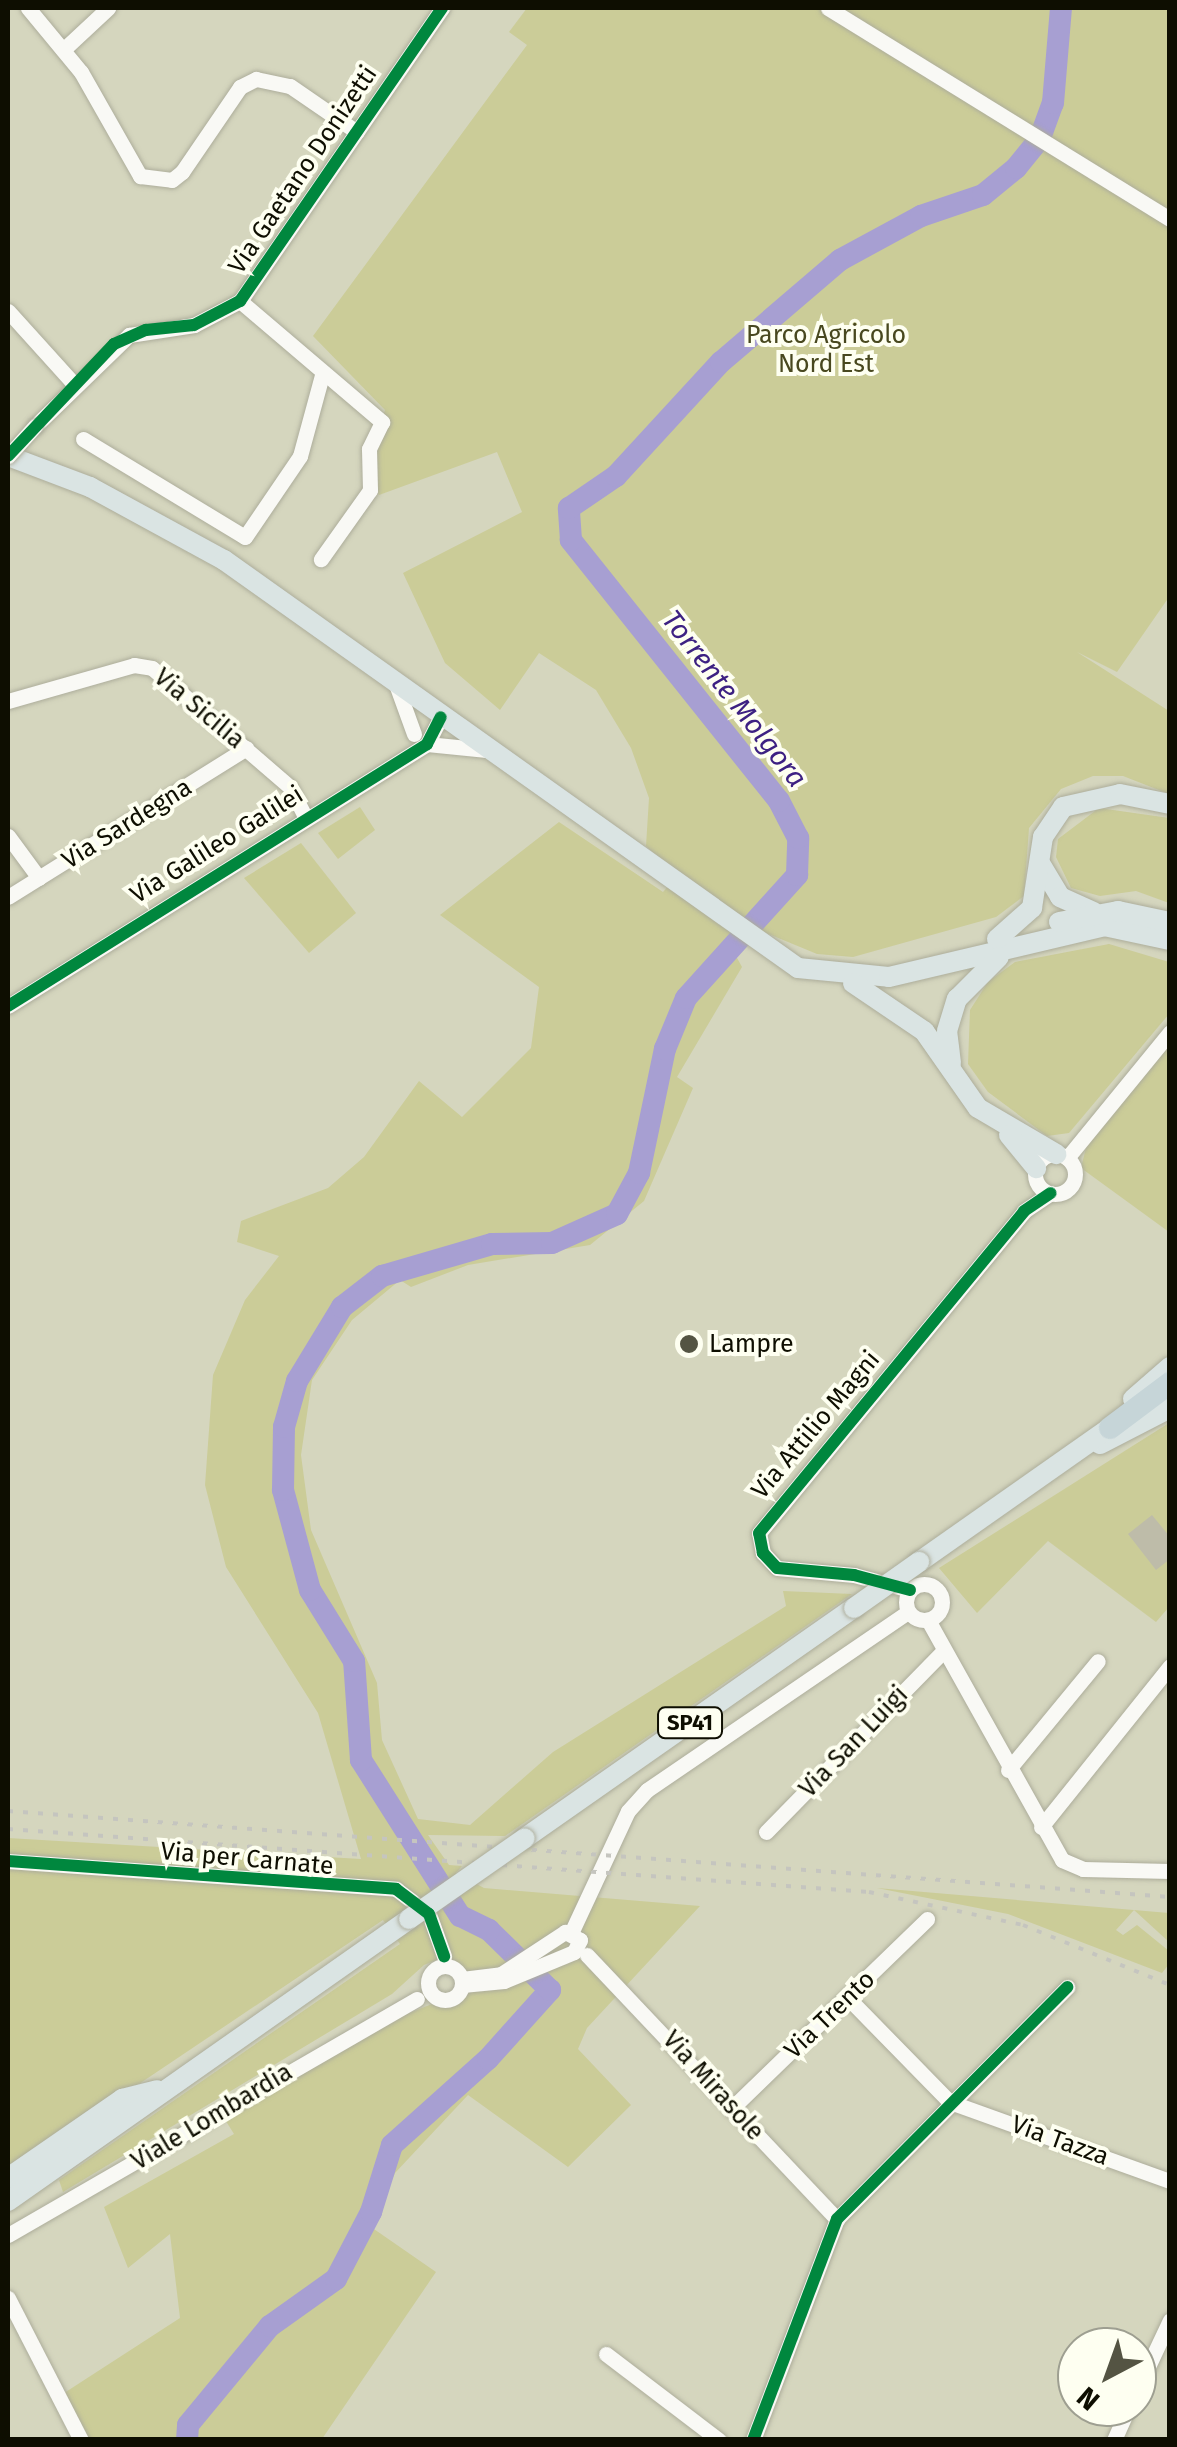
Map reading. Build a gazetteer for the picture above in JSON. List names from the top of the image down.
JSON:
{
  "streets": {
    "main road": ["SP41"],
    "street": [
      "Via Gaetano Donizetti",
      "Via Sicilia",
      "Via Sardegna",
      "Via Galileo Galilei",
      "Via Attilio Magni",
      "Via San Luigi",
      "Via per Carnate",
      "Via Trento",
      "Via Mirasole",
      "Viale Lombardia",
      "Via Tazza"
    ]
  },
  "crossings": [
    ["Via Sicilia", "Via Sardegna"],
    ["Via Sicilia", "Via Galileo Galilei"],
    ["Via per Carnate", "Viale Lombardia"],
    ["Via Trento", "Via Mirasole"]
  ],
  "water": ["Torrente Molgora"],
  "parks": ["Parco Agricolo Nord Est"],
  "places": ["Lampre"],
  "north": "bottom left"
}
